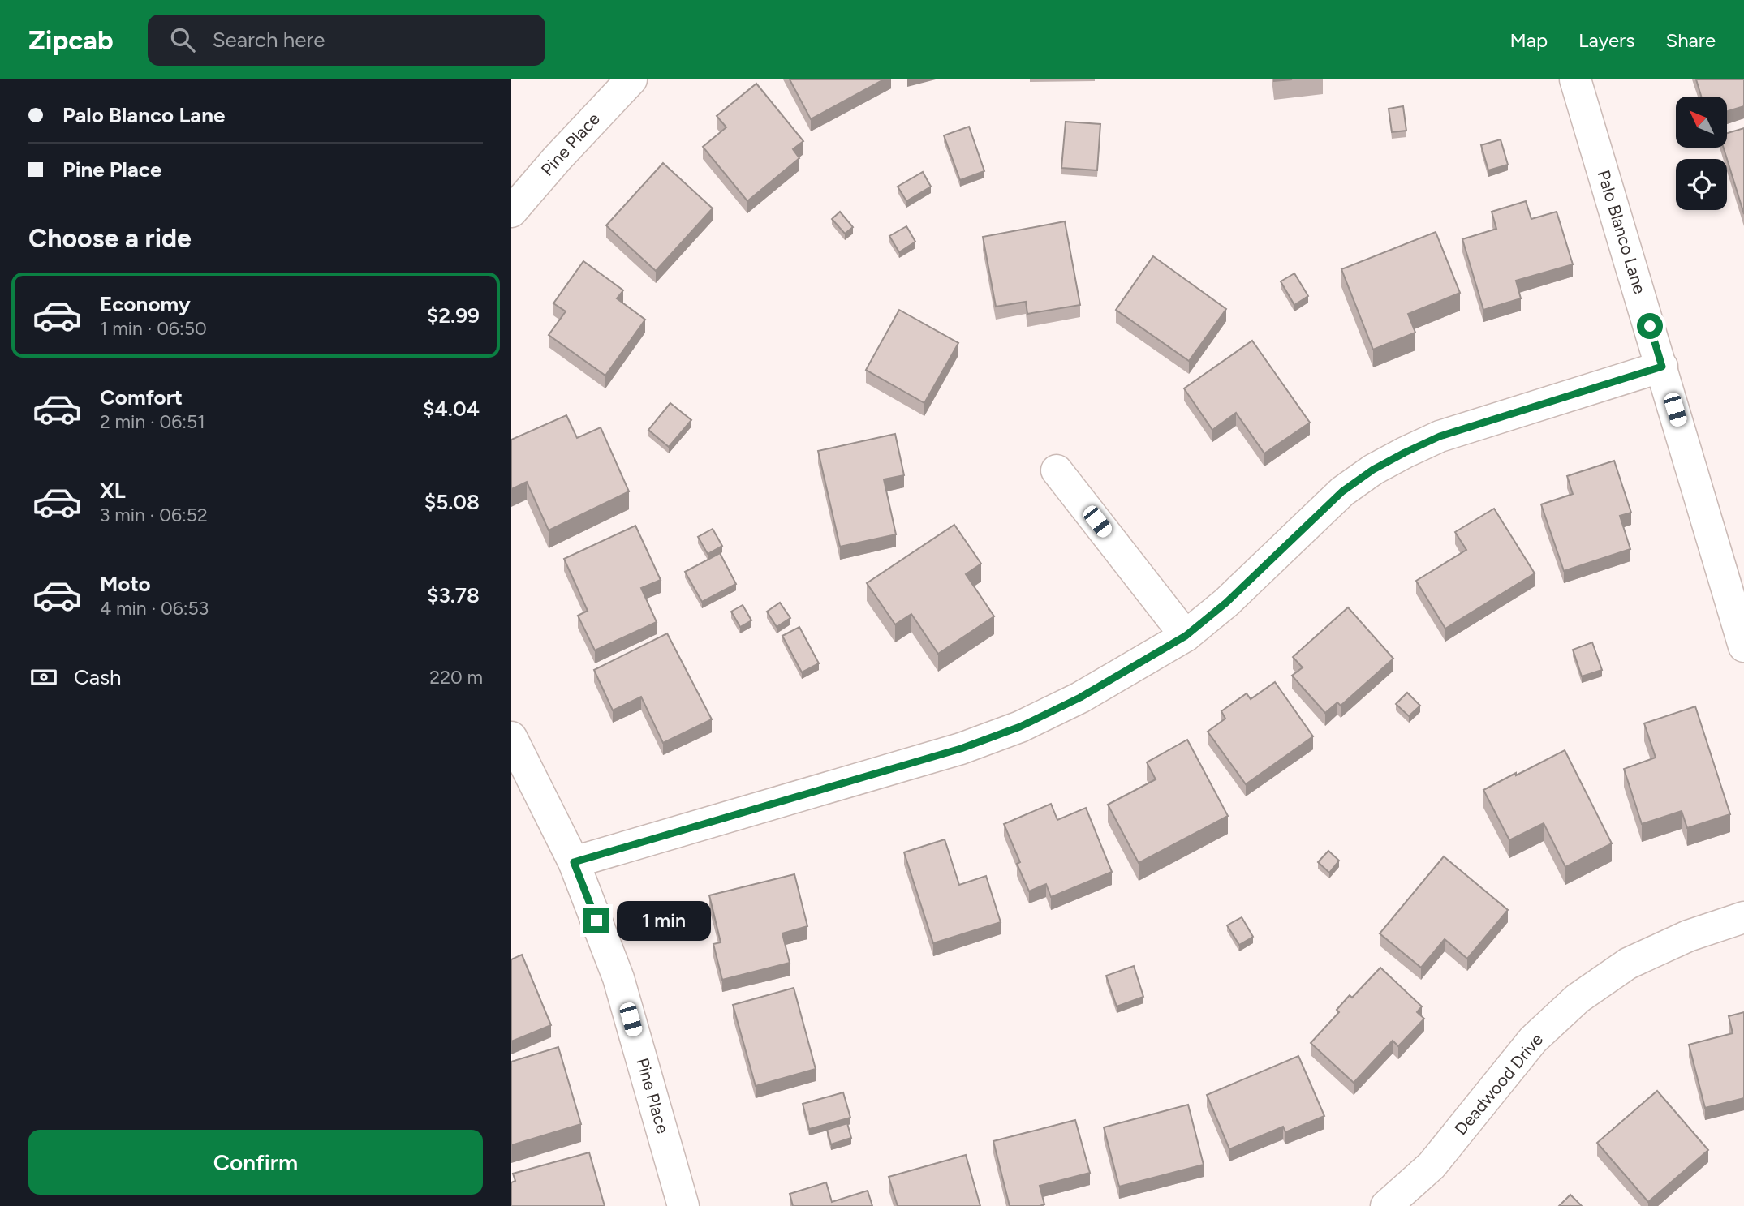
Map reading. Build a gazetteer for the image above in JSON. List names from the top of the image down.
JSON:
{
  "streets": {
    "street": ["Pine Place", "Palo Blanco Lane", "Deadwood Drive"]
  },
  "north": "top left",
  "page": {
    "header": "Zipcab",
    "search": "Search here",
    "nav": ["Map", "Layers", "Share"],
    "banner": ["Palo Blanco Lane", "Pine Place"],
    "heading": "Choose a ride",
    "list": [
      {
        "name": "Economy",
        "note": "1 min · 06:50",
        "value": "$2.99"
      },
      {
        "name": "Comfort",
        "note": "2 min · 06:51",
        "value": "$4.04"
      },
      {
        "name": "XL",
        "note": "3 min · 06:52",
        "value": "$5.08"
      },
      {
        "name": "Moto",
        "note": "4 min · 06:53",
        "value": "$3.78"
      }
    ],
    "pay": ["Cash", "220 m"],
    "bubble": "1 min",
    "buttons": "Confirm"
  }
}
